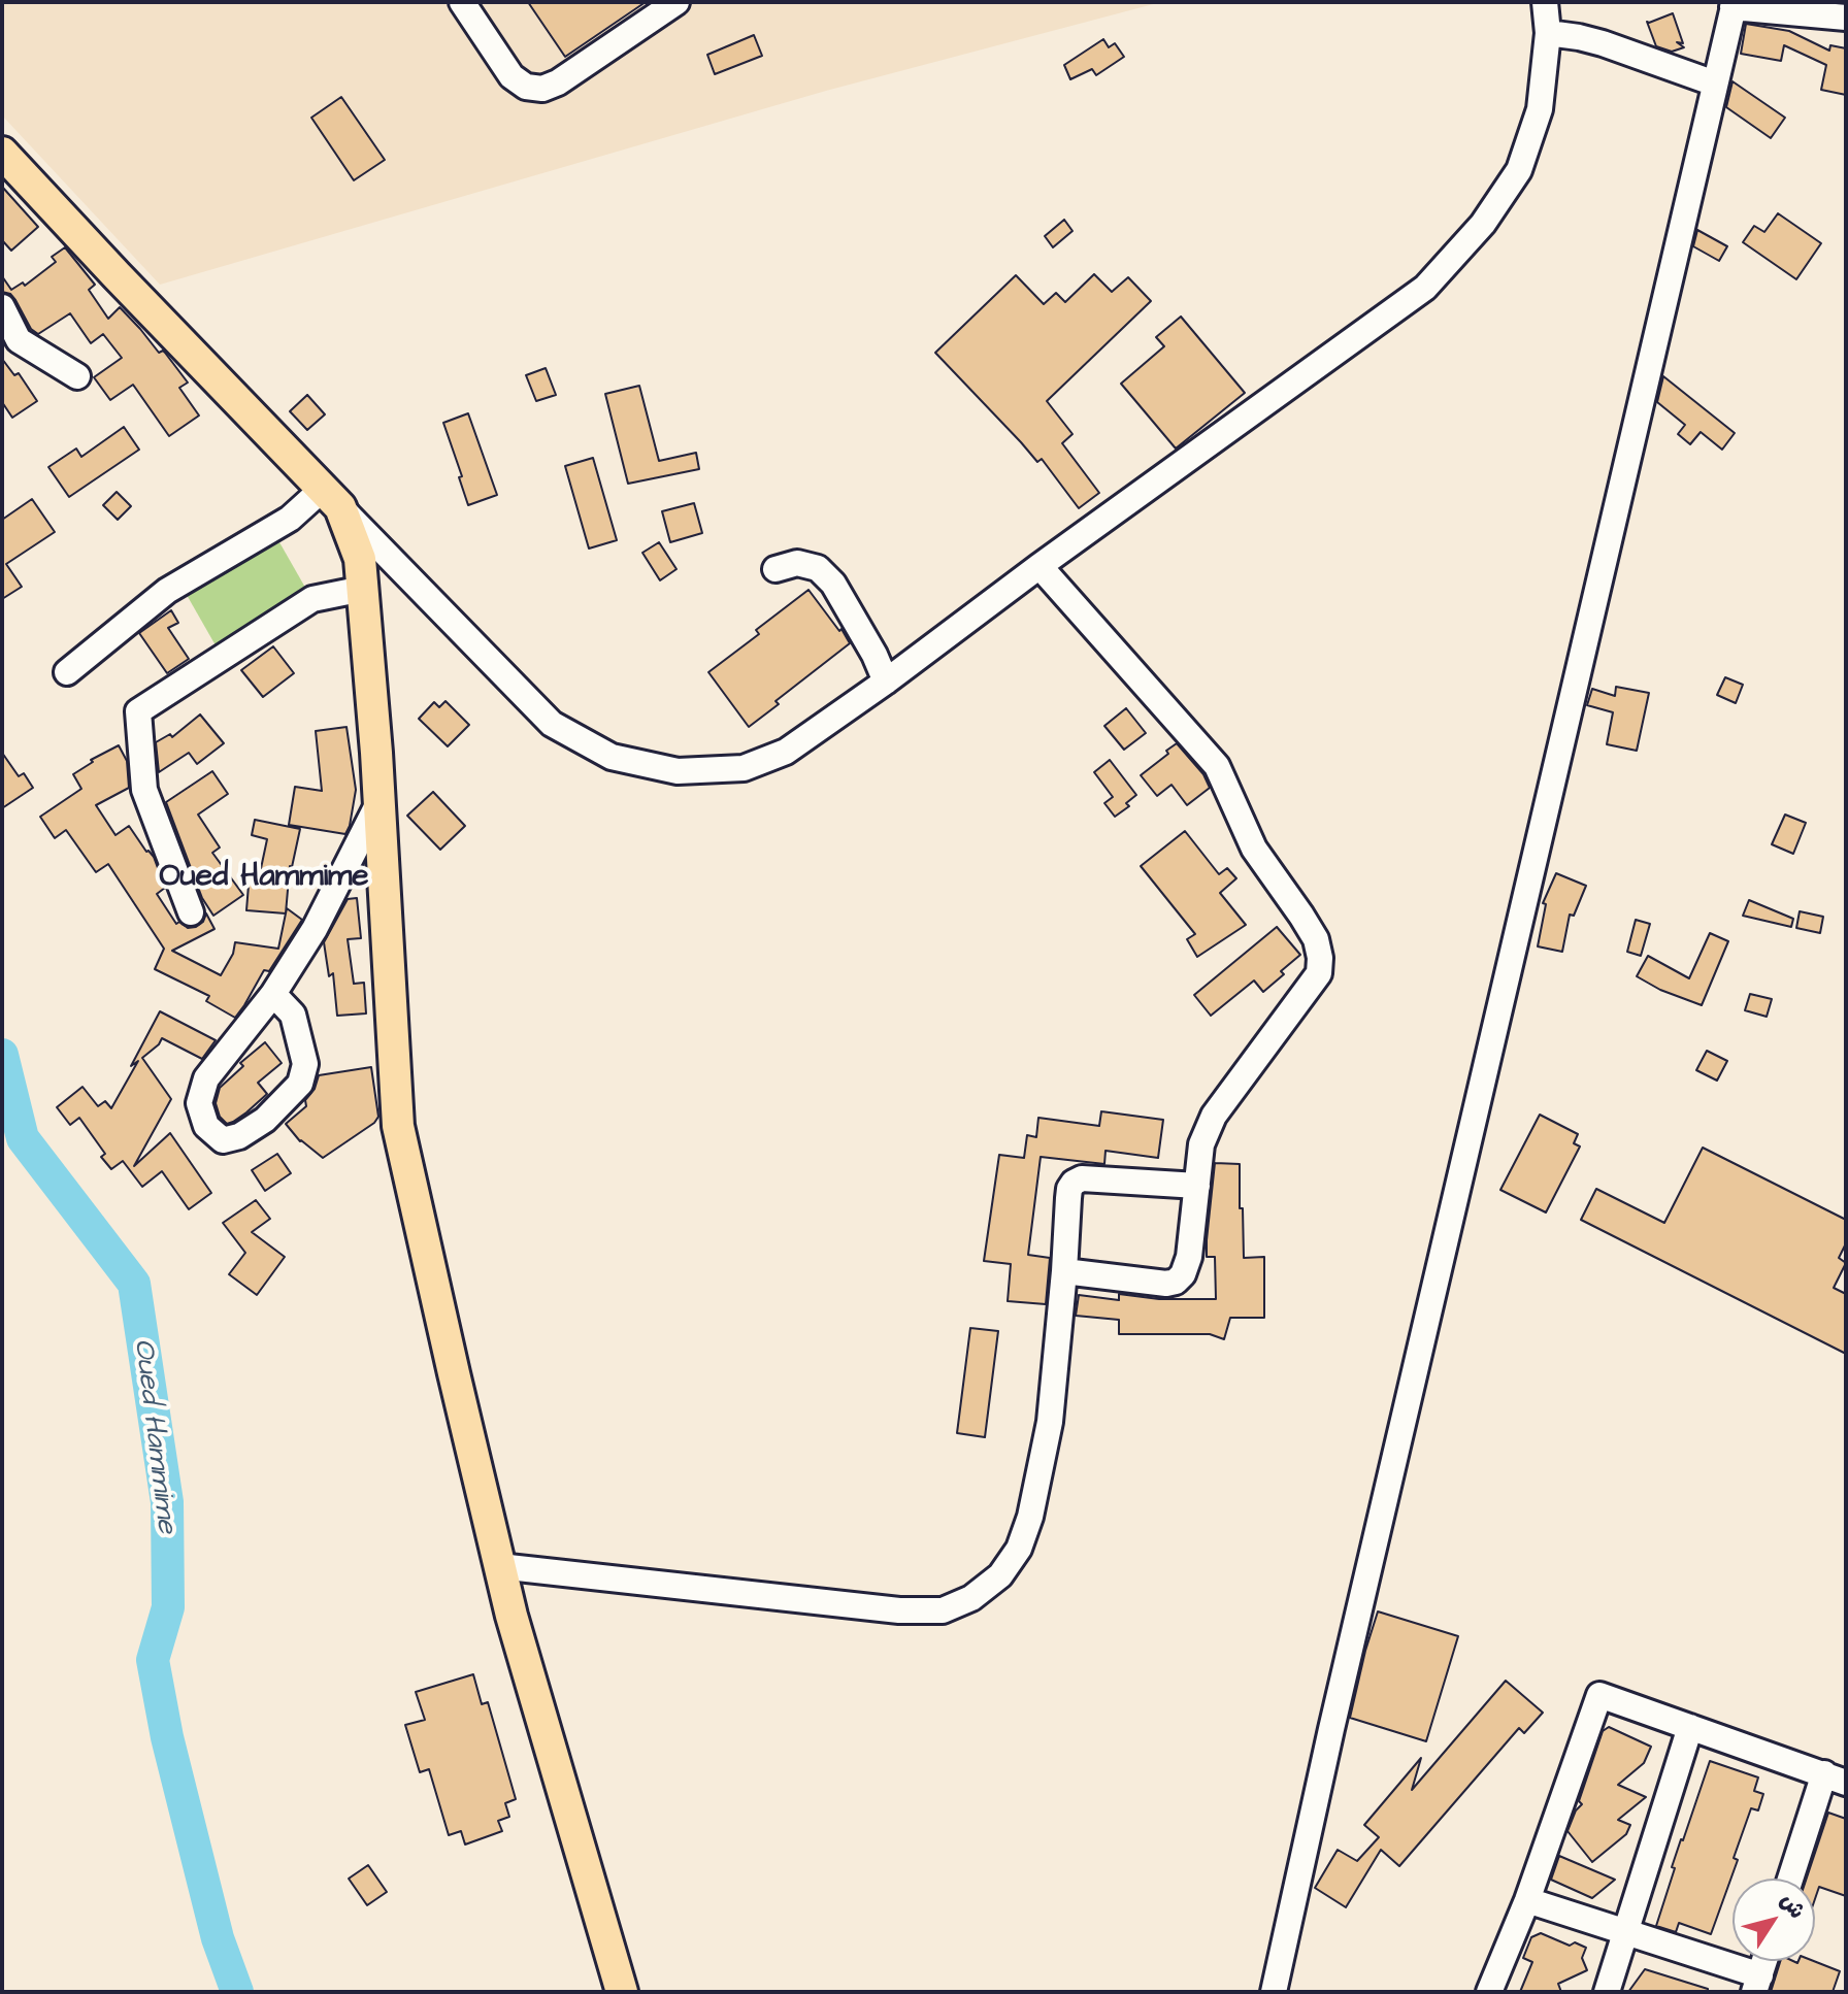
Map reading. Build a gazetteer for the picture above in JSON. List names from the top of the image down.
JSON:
{
  "districts": ["Oued Hammime"],
  "water": ["Oued Hammime"],
  "north": "top right"
}
